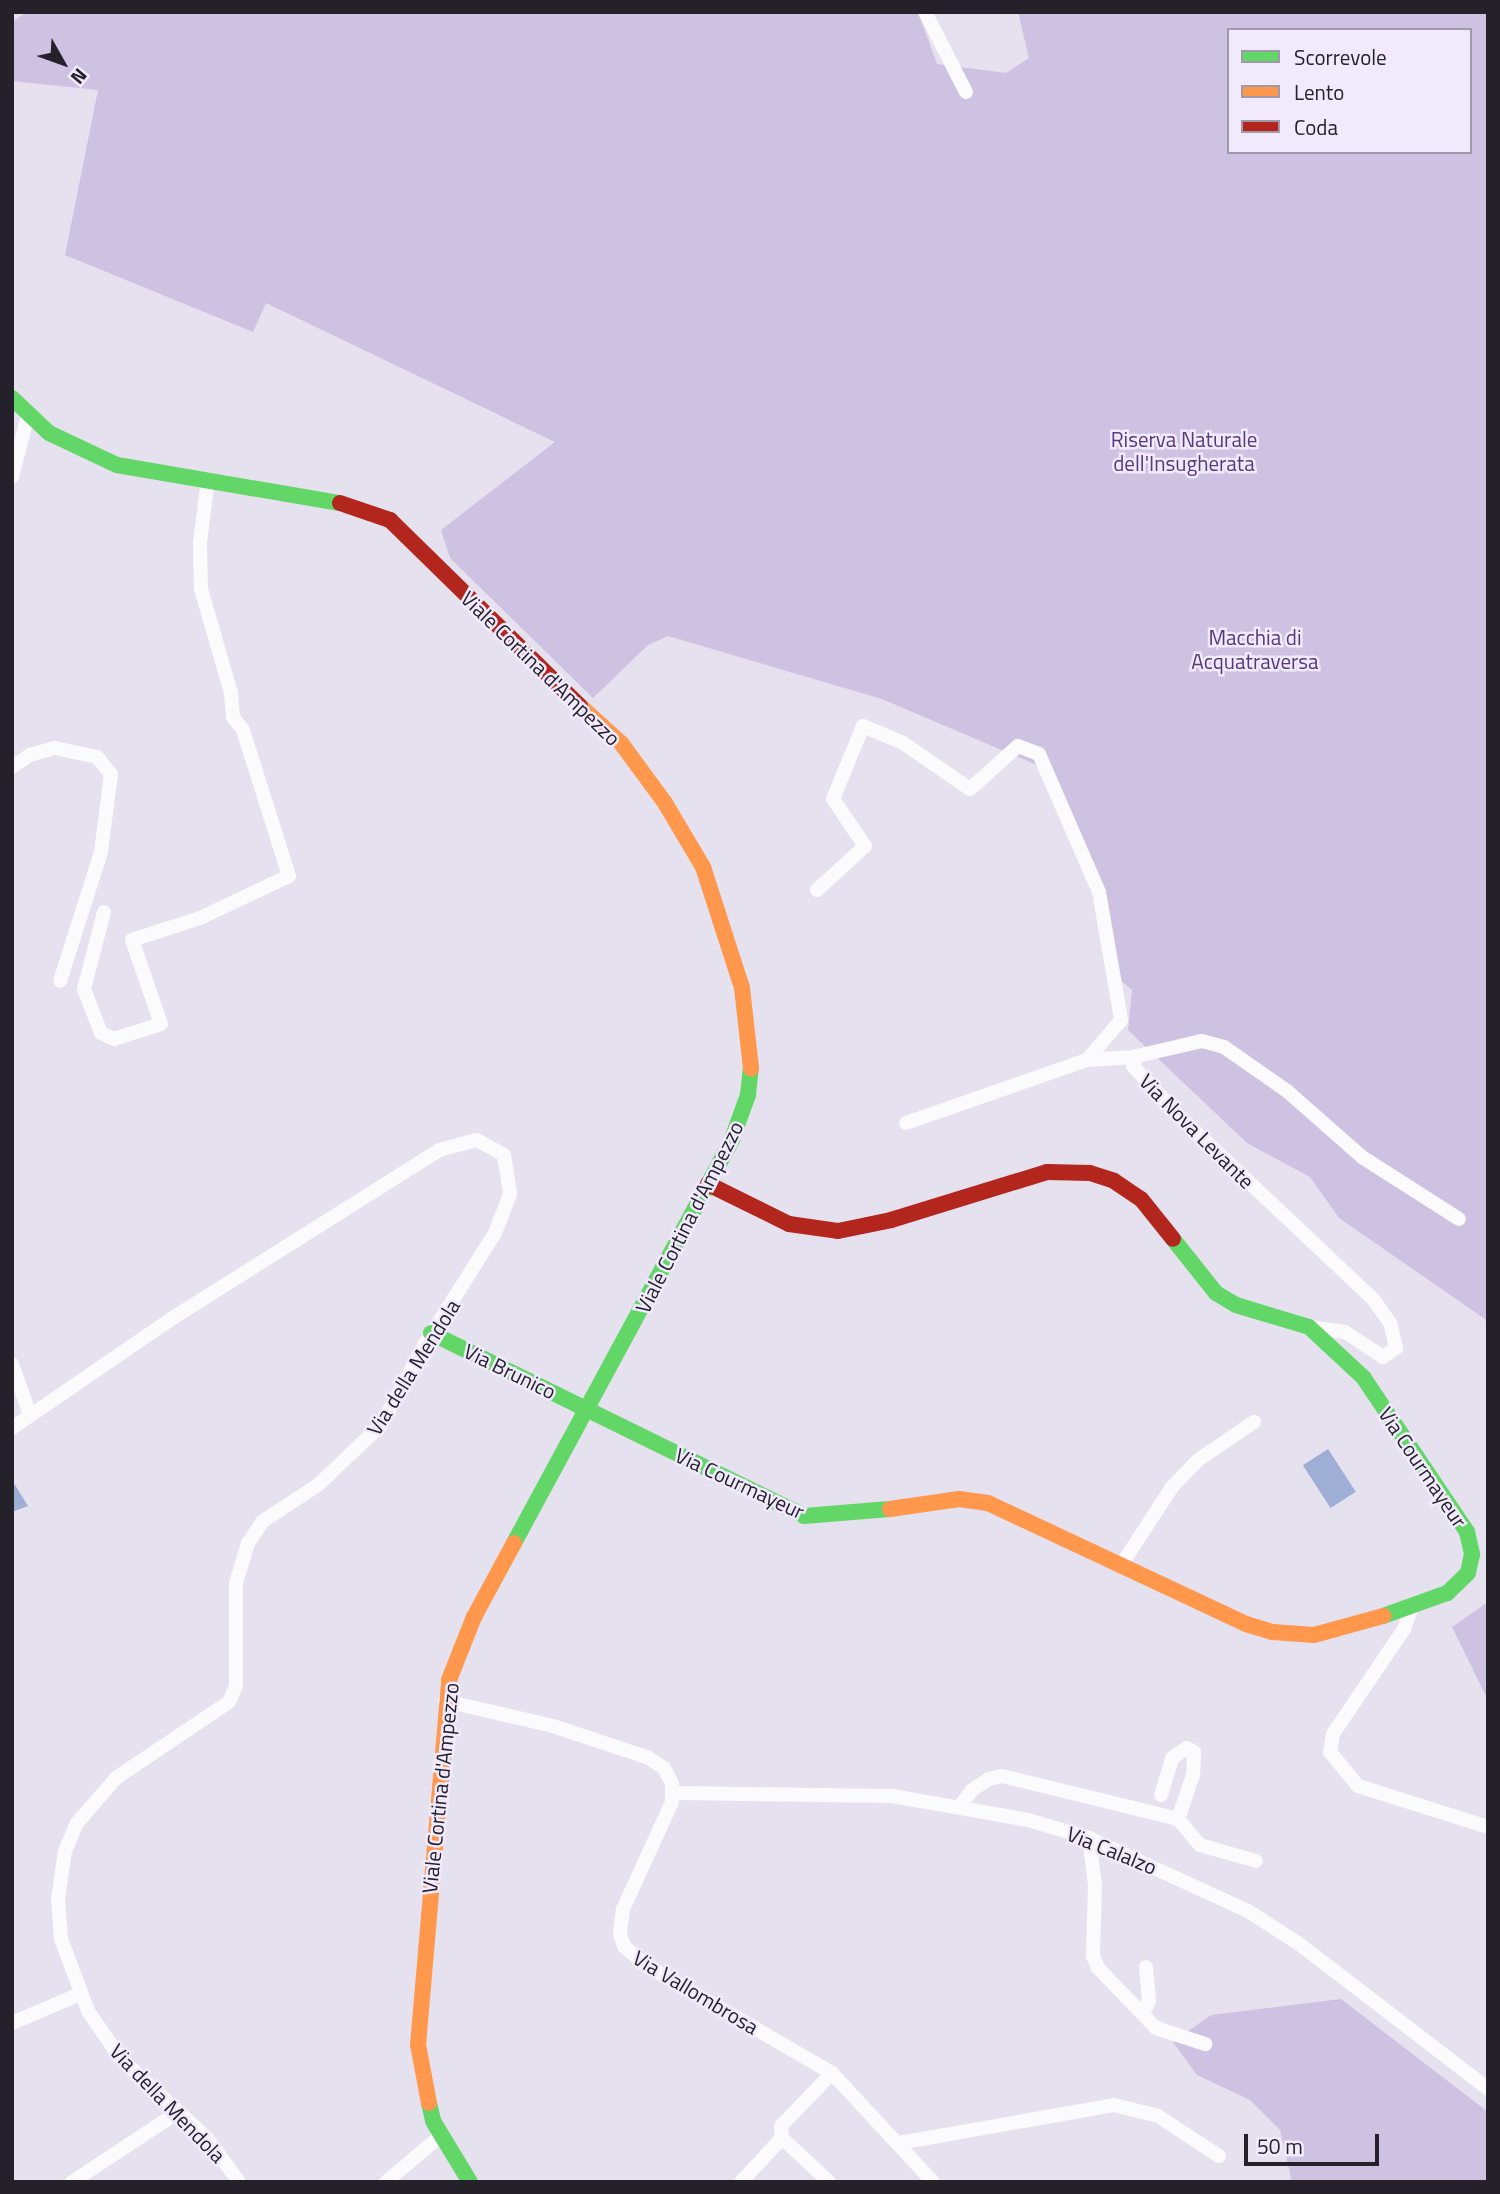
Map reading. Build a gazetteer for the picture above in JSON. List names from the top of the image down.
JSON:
{
  "streets": {
    "street": [
      "Viale Cortina d'Ampezzo",
      "Via Nova Levante",
      "Via della Mendola",
      "Via Brunico",
      "Via Courmayeur",
      "Via Calalzo",
      "Via Vallombrosa"
    ]
  },
  "crossings": [
    ["Viale Cortina d'Ampezzo", "Via Brunico"],
    ["Viale Cortina d'Ampezzo", "Via Courmayeur"],
    ["Via Nova Levante", "Via Courmayeur"],
    ["Via della Mendola", "Via Brunico"],
    ["Via Brunico", "Via Courmayeur"],
    ["Via Calalzo", "Via Vallombrosa"]
  ],
  "parks": ["Riserva Naturale dell'Insugherata", "Macchia di Acquatraversa"],
  "legend": ["Scorrevole", "Lento", "Coda"],
  "scale_bar": "50 m",
  "north": "bottom right"
}
